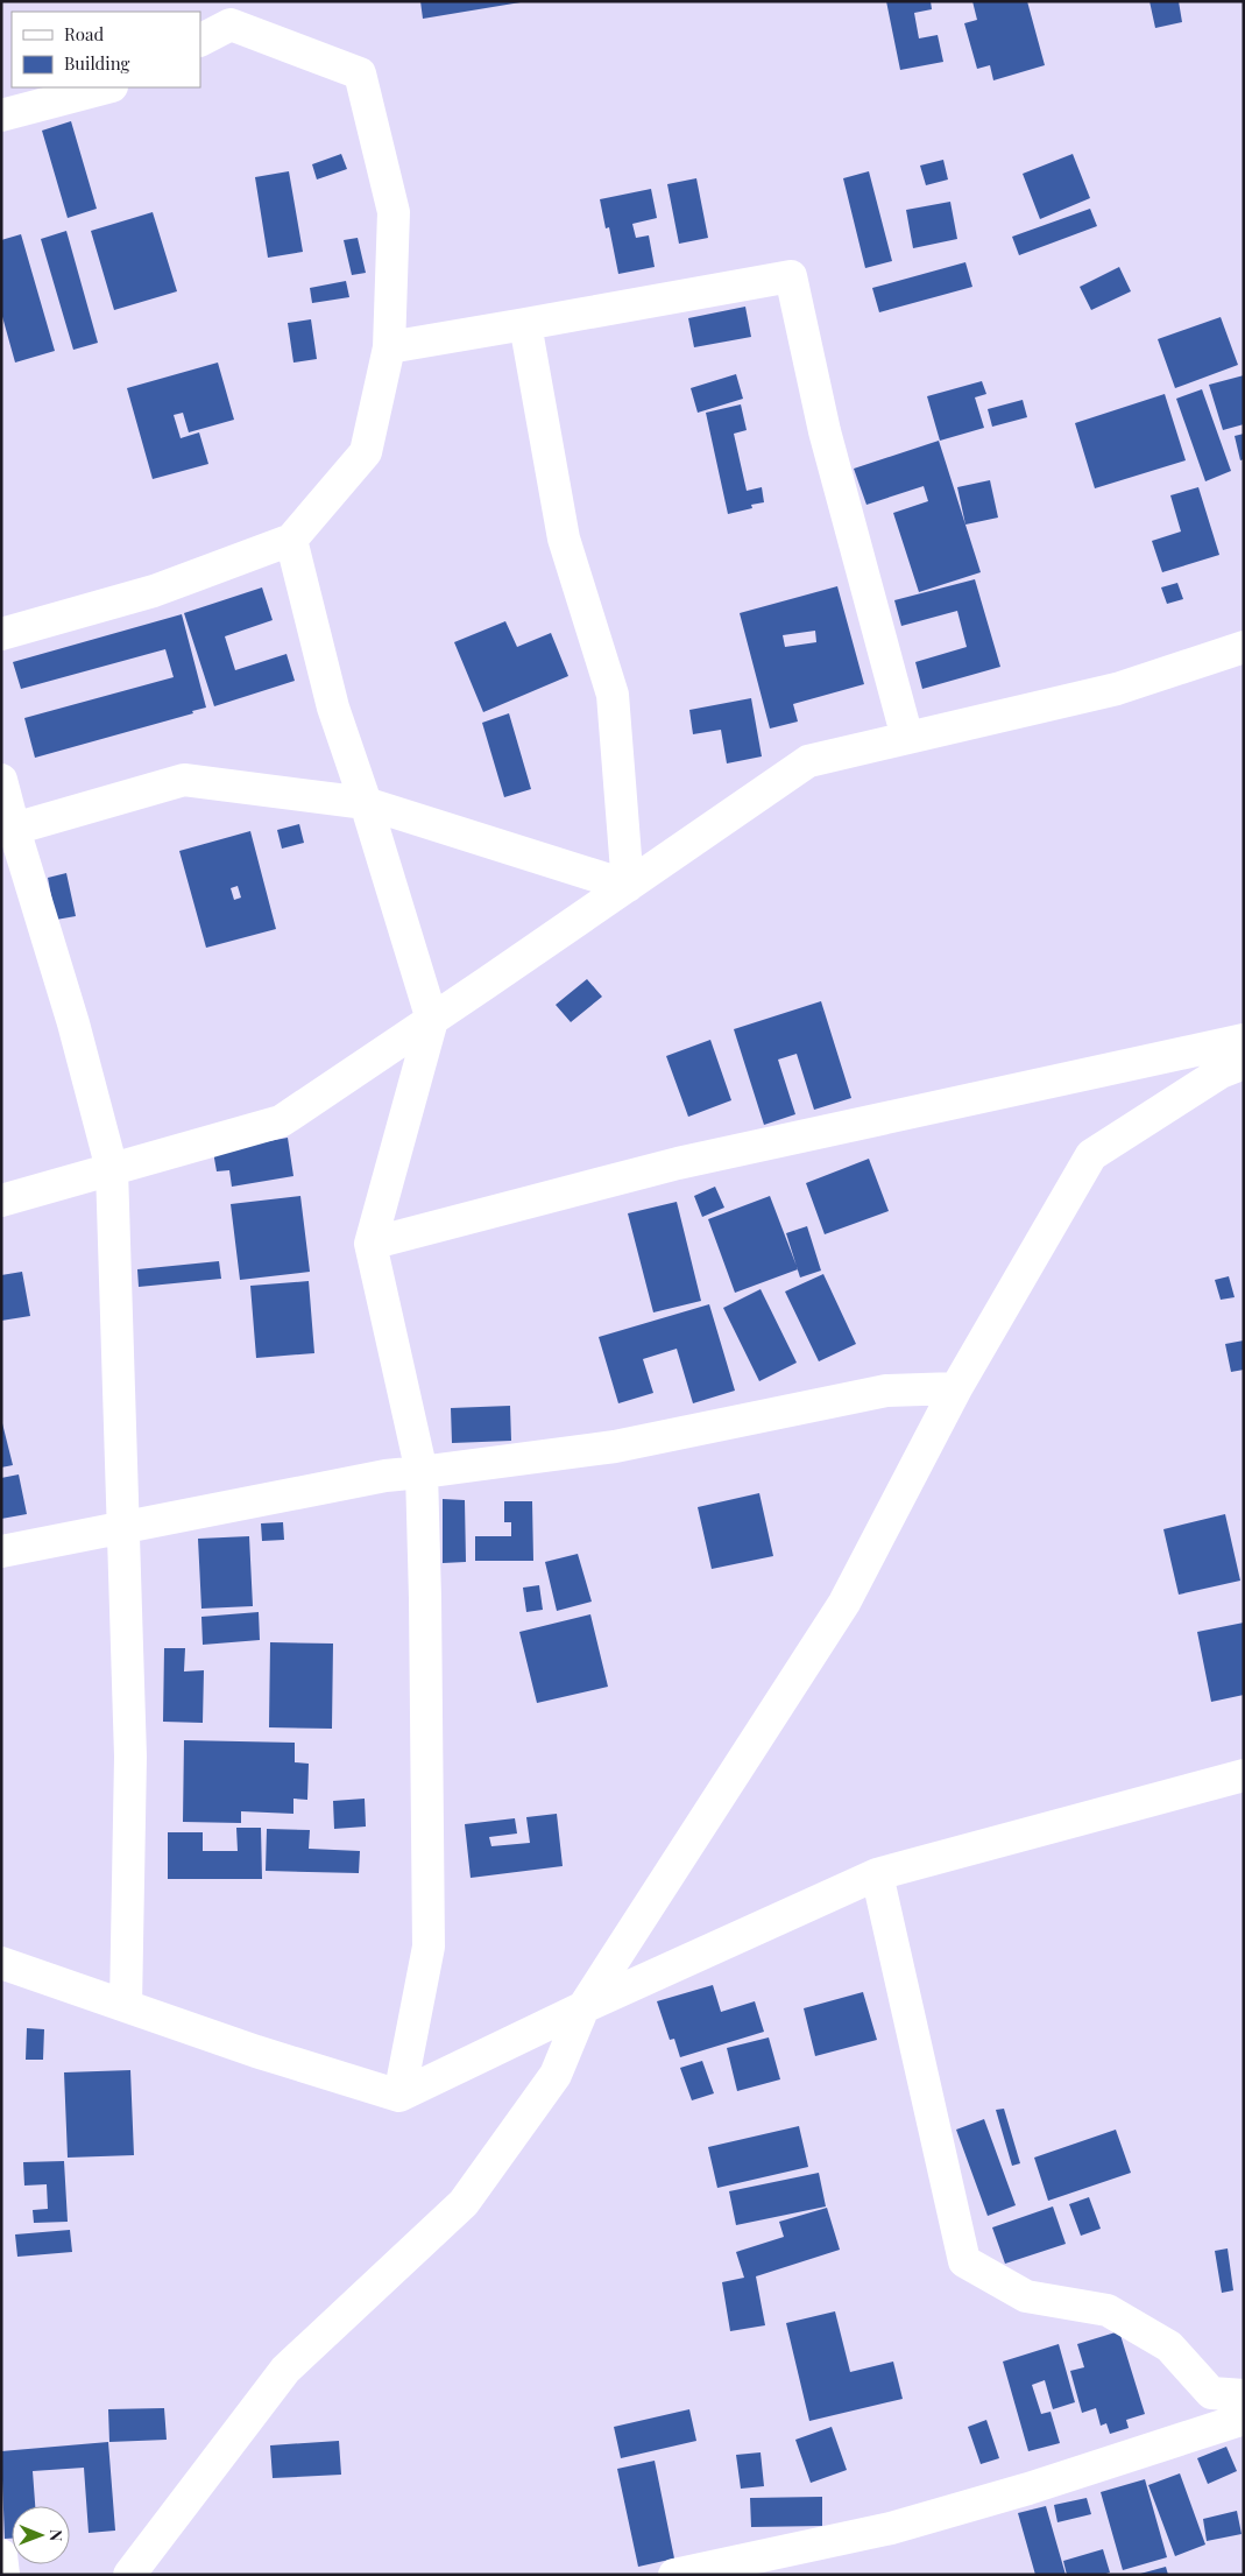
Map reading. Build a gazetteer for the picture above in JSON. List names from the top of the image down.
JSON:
{
  "legend": ["Road", "Building"],
  "north": "right"
}
